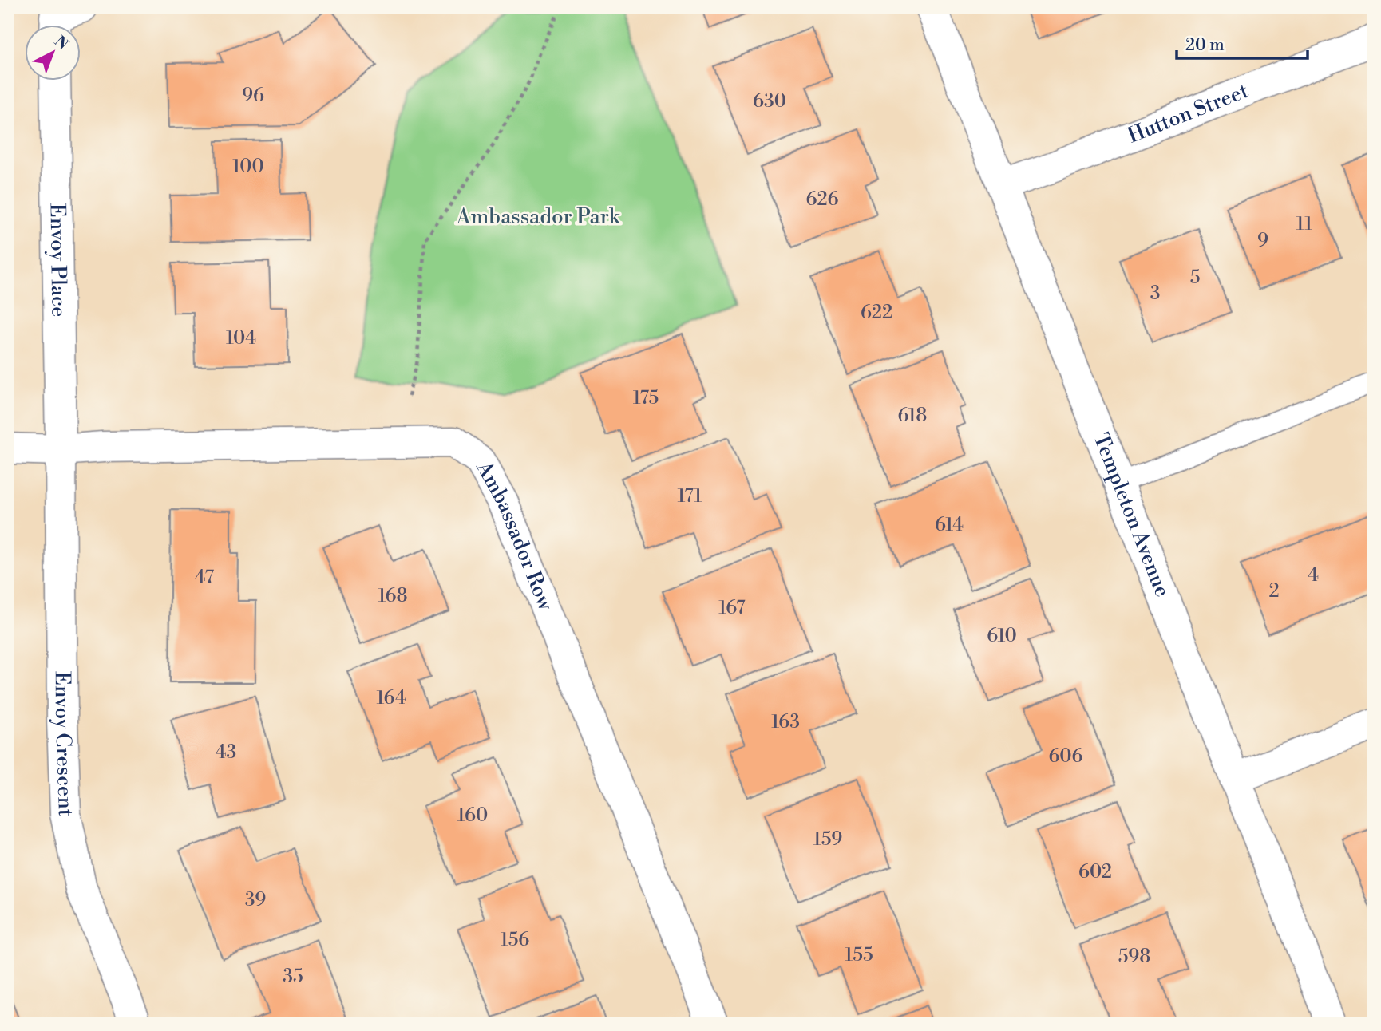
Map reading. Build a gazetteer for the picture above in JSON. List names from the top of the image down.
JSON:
{
  "streets": {
    "street": [
      "Hutton Street",
      "Envoy Place",
      "Templeton Avenue",
      "Ambassador Row",
      "Envoy Crescent"
    ]
  },
  "crossings": [
    ["Hutton Street", "Templeton Avenue"],
    ["Envoy Place", "Ambassador Row"],
    ["Envoy Place", "Envoy Crescent"],
    ["Ambassador Row", "Envoy Crescent"]
  ],
  "parks": ["Ambassador Park"],
  "house_numbers": [
    "96",
    "630",
    "100",
    "626",
    "11",
    "9",
    "5",
    "3",
    "622",
    "104",
    "175",
    "618",
    "171",
    "614",
    "4",
    "47",
    "2",
    "168",
    "167",
    "610",
    "164",
    "163",
    "43",
    "606",
    "160",
    "159",
    "602",
    "39",
    "156",
    "155",
    "598",
    "35"
  ],
  "scale_bar": "20 m",
  "north": "top right"
}
